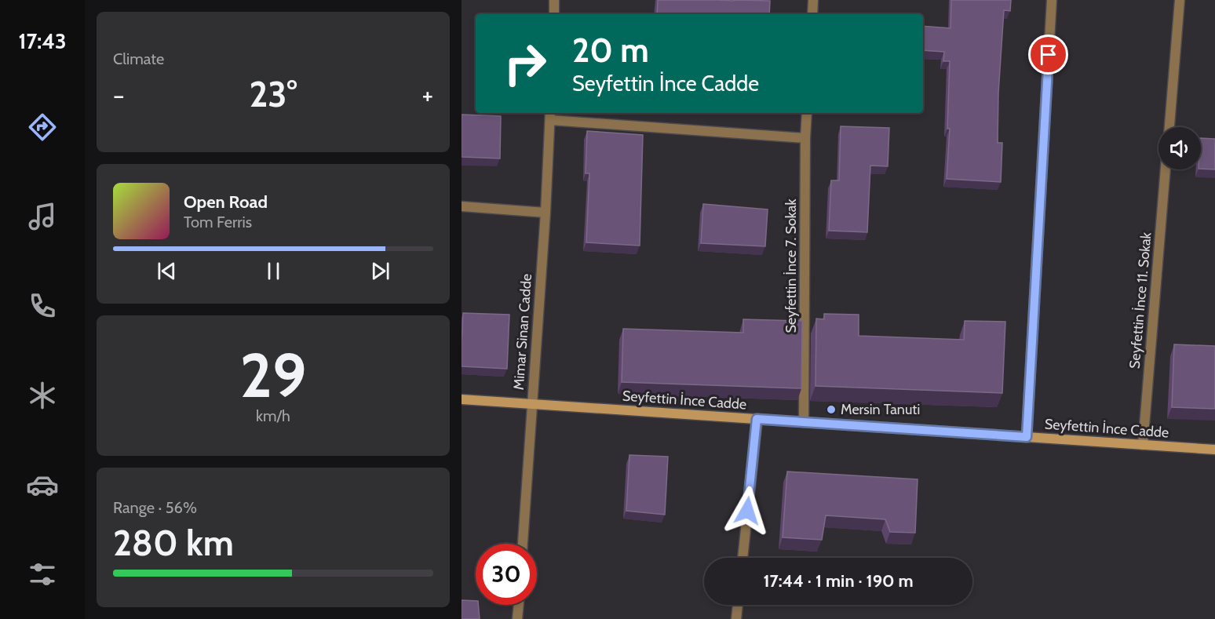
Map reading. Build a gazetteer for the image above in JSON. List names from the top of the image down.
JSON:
{
  "streets": {
    "main road": ["Seyfettin İnce Cadde"],
    "street": ["Seyfettin İnce 7. Sokak", "Seyfettin İnce 11. Sokak", "Mimar Sinan Cadde"]
  },
  "crossings": [
    ["Seyfettin İnce 7. Sokak", "Seyfettin İnce Cadde"],
    ["Seyfettin İnce 11. Sokak", "Seyfettin İnce Cadde"],
    ["Mimar Sinan Cadde", "Seyfettin İnce Cadde"]
  ],
  "places": ["Mersin Tanuti"],
  "page": {
    "tabs": "17:43",
    "tile": [
      "Climate",
      ["29", "km/h"],
      ["Range · 56%", "280 km"]
    ],
    "turn": ["20 m", "Seyfettin İnce Cadde"],
    "heat": ["−", "23°", "+"],
    "song": ["Open Road", "Tom Ferris"],
    "limit": "30",
    "trip": "17:44 · 1 min · 190 m"
  }
}
